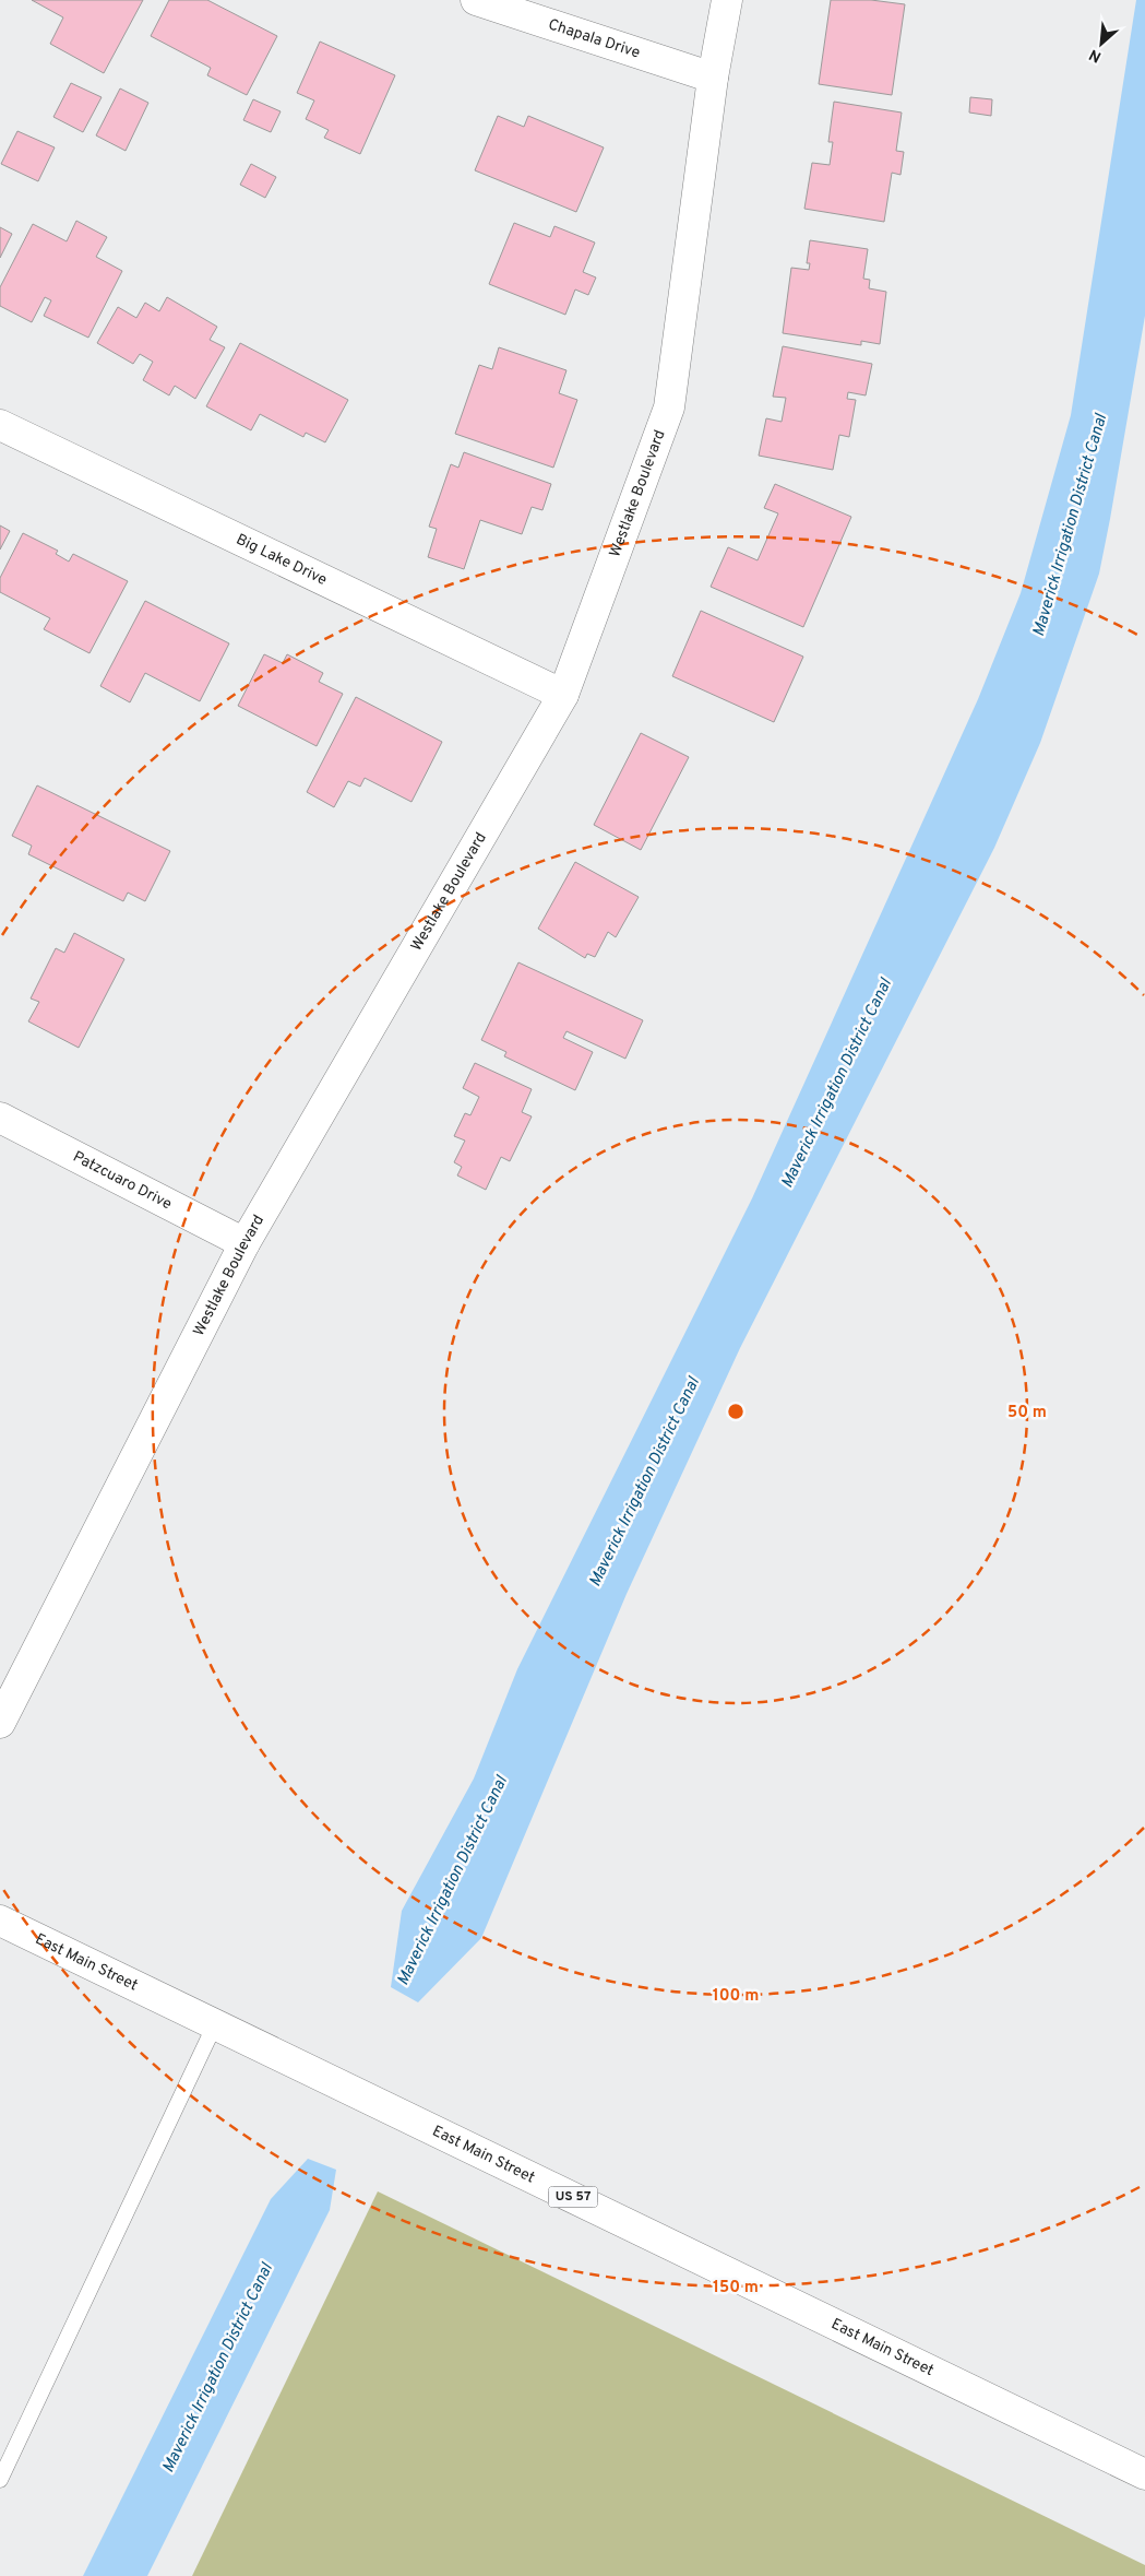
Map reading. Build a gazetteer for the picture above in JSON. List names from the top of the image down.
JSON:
{
  "streets": {
    "main road": [
      "Chapala Drive",
      "Westlake Boulevard",
      "Big Lake Drive",
      "Patzcuaro Drive",
      "East Main Street",
      "US 57"
    ]
  },
  "crossings": [
    ["Chapala Drive", "Westlake Boulevard"],
    ["Westlake Boulevard", "Big Lake Drive"],
    ["Westlake Boulevard", "Patzcuaro Drive"]
  ],
  "water": ["Maverick Irrigation District Canal"],
  "north": "bottom left",
  "rings": ["50 m", "100 m", "150 m"]
}
